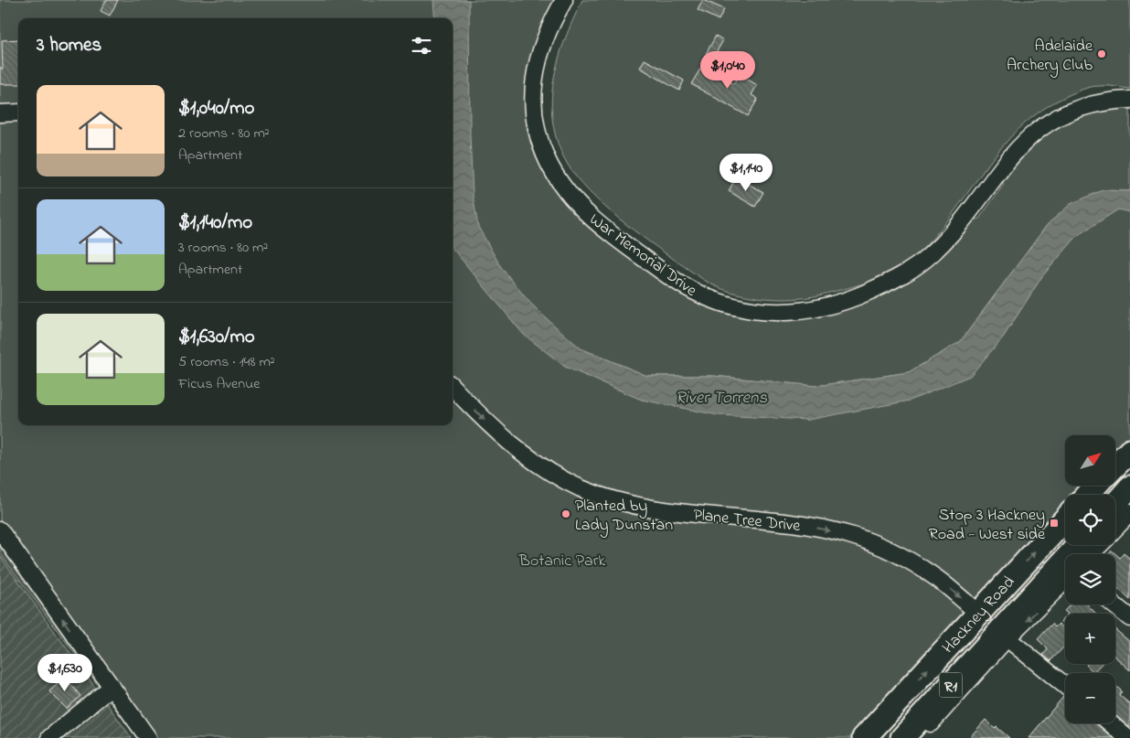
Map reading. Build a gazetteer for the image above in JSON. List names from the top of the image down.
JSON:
{
  "streets": {
    "highway": ["Hackney Road", "R1"],
    "street": ["War Memorial Drive", "Plane Tree Drive"]
  },
  "crossings": [
    ["Plane Tree Drive", "Hackney Road"]
  ],
  "one_way": ["Plane Tree Drive"],
  "water": ["River Torrens"],
  "parks": ["Botanic Park"],
  "places": {
    "other": ["Adelaide Archery Club", "Planted by Lady Dunstan"],
    "transit": ["Stop 3 Hackney Road - West side"]
  },
  "north": "top right",
  "page": {
    "heading": "3 homes",
    "price": ["$1,040", "$1,140", "$1,630"],
    "list": [
      {
        "name": "$1,040/mo",
        "note": "2 rooms · 80 m² · Apartment"
      },
      {
        "name": "$1,140/mo",
        "note": "3 rooms · 80 m² · Apartment"
      },
      {
        "name": "$1,630/mo",
        "note": "5 rooms · 148 m² · Ficus Avenue"
      }
    ],
    "map_buttons": ["+", "−"]
  }
}
